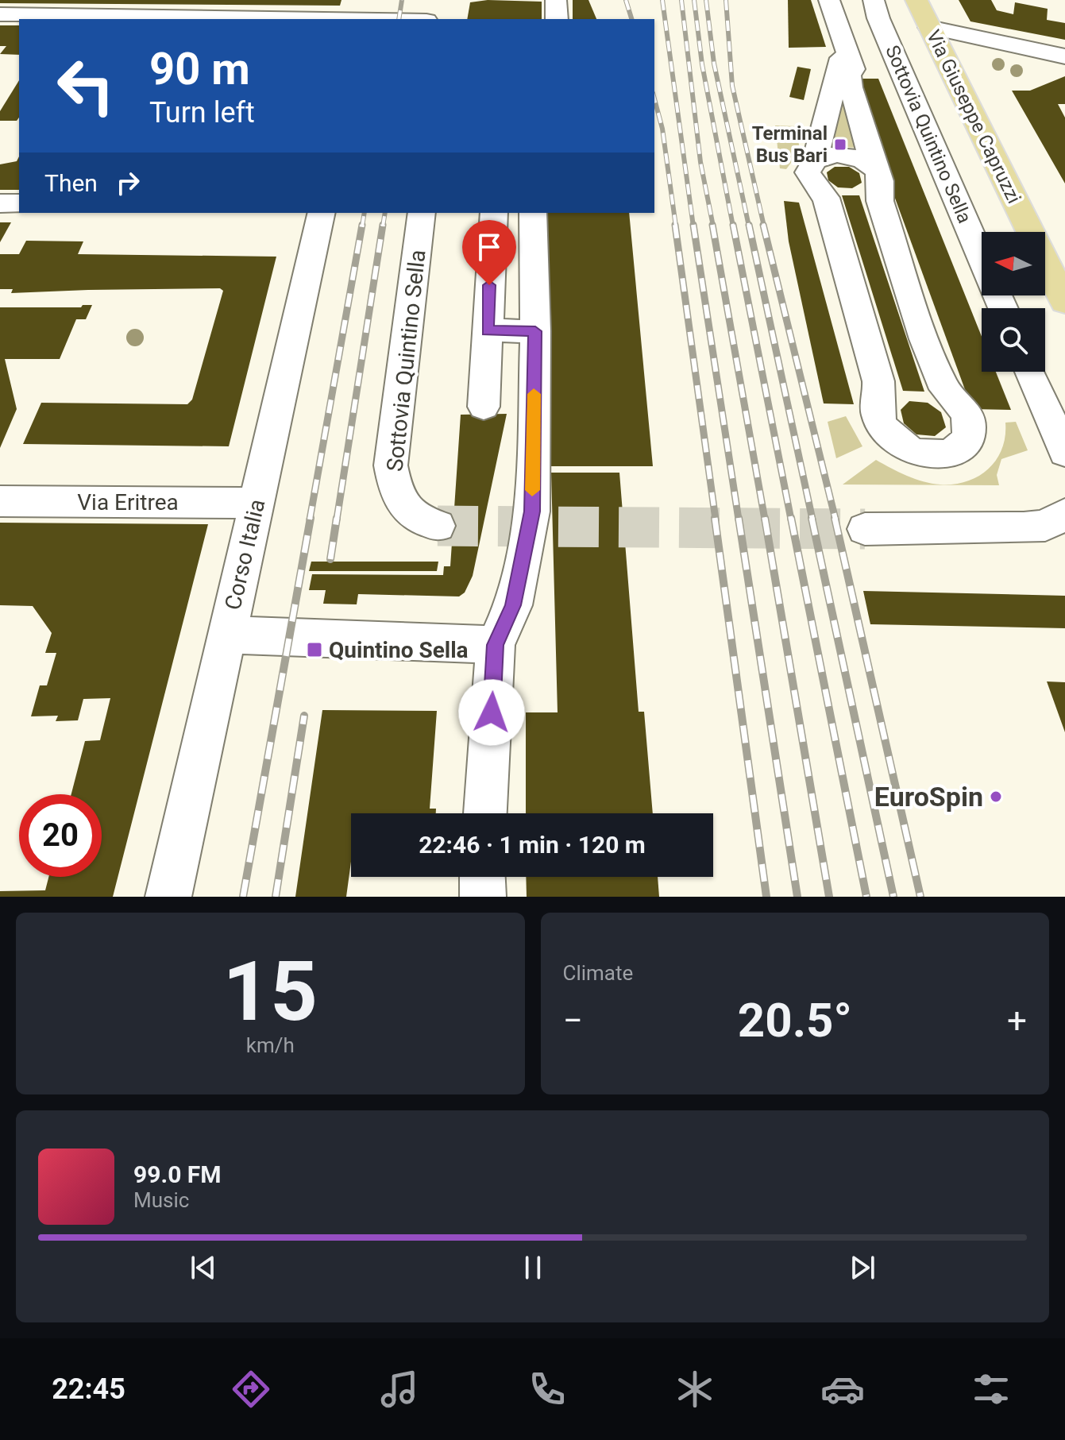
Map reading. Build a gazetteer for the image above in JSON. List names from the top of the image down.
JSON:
{
  "streets": {
    "main road": ["Via Giuseppe Capruzzi"],
    "street": ["Sottovia Quintino Sella", "Via Eritrea", "Corso Italia"]
  },
  "crossings": [
    ["Via Eritrea", "Corso Italia"]
  ],
  "places": {
    "transit": ["Terminal Bus Bari", "Quintino Sella"],
    "other": ["EuroSpin"]
  },
  "north": "left",
  "page": {
    "turn": ["90 m", "Turn left"],
    "then": "Then",
    "limit": "20",
    "trip": "22:46 · 1 min · 120 m",
    "tile": [
      ["15", "km/h"],
      "Climate"
    ],
    "heat": ["−", "20.5°", "+"],
    "song": ["99.0 FM", "Music"],
    "tabs": "22:45"
  }
}
